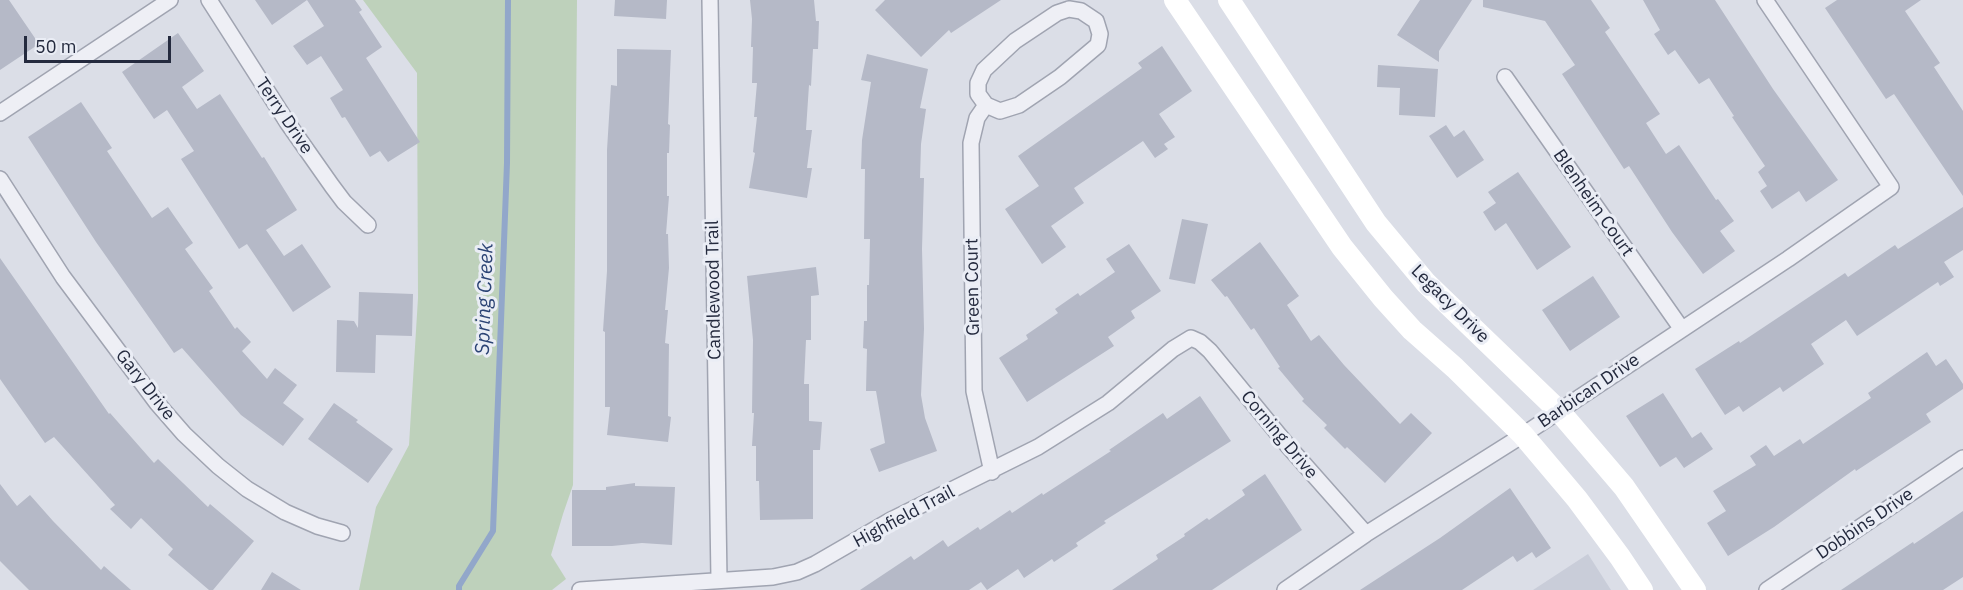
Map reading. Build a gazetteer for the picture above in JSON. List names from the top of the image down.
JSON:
{
  "streets": {
    "main road": ["Legacy Drive"],
    "street": [
      "Terry Drive",
      "Blenheim Court",
      "Green Court",
      "Candlewood Trail",
      "Gary Drive",
      "Barbican Drive",
      "Corning Drive",
      "Highfield Trail",
      "Dobbins Drive"
    ]
  },
  "crossings": [
    ["Blenheim Court", "Barbican Drive"],
    ["Green Court", "Highfield Trail"],
    ["Candlewood Trail", "Highfield Trail"],
    ["Legacy Drive", "Barbican Drive"],
    ["Barbican Drive", "Corning Drive"],
    ["Corning Drive", "Highfield Trail"]
  ],
  "water": ["Spring Creek"],
  "scale_bar": "50 m"
}
